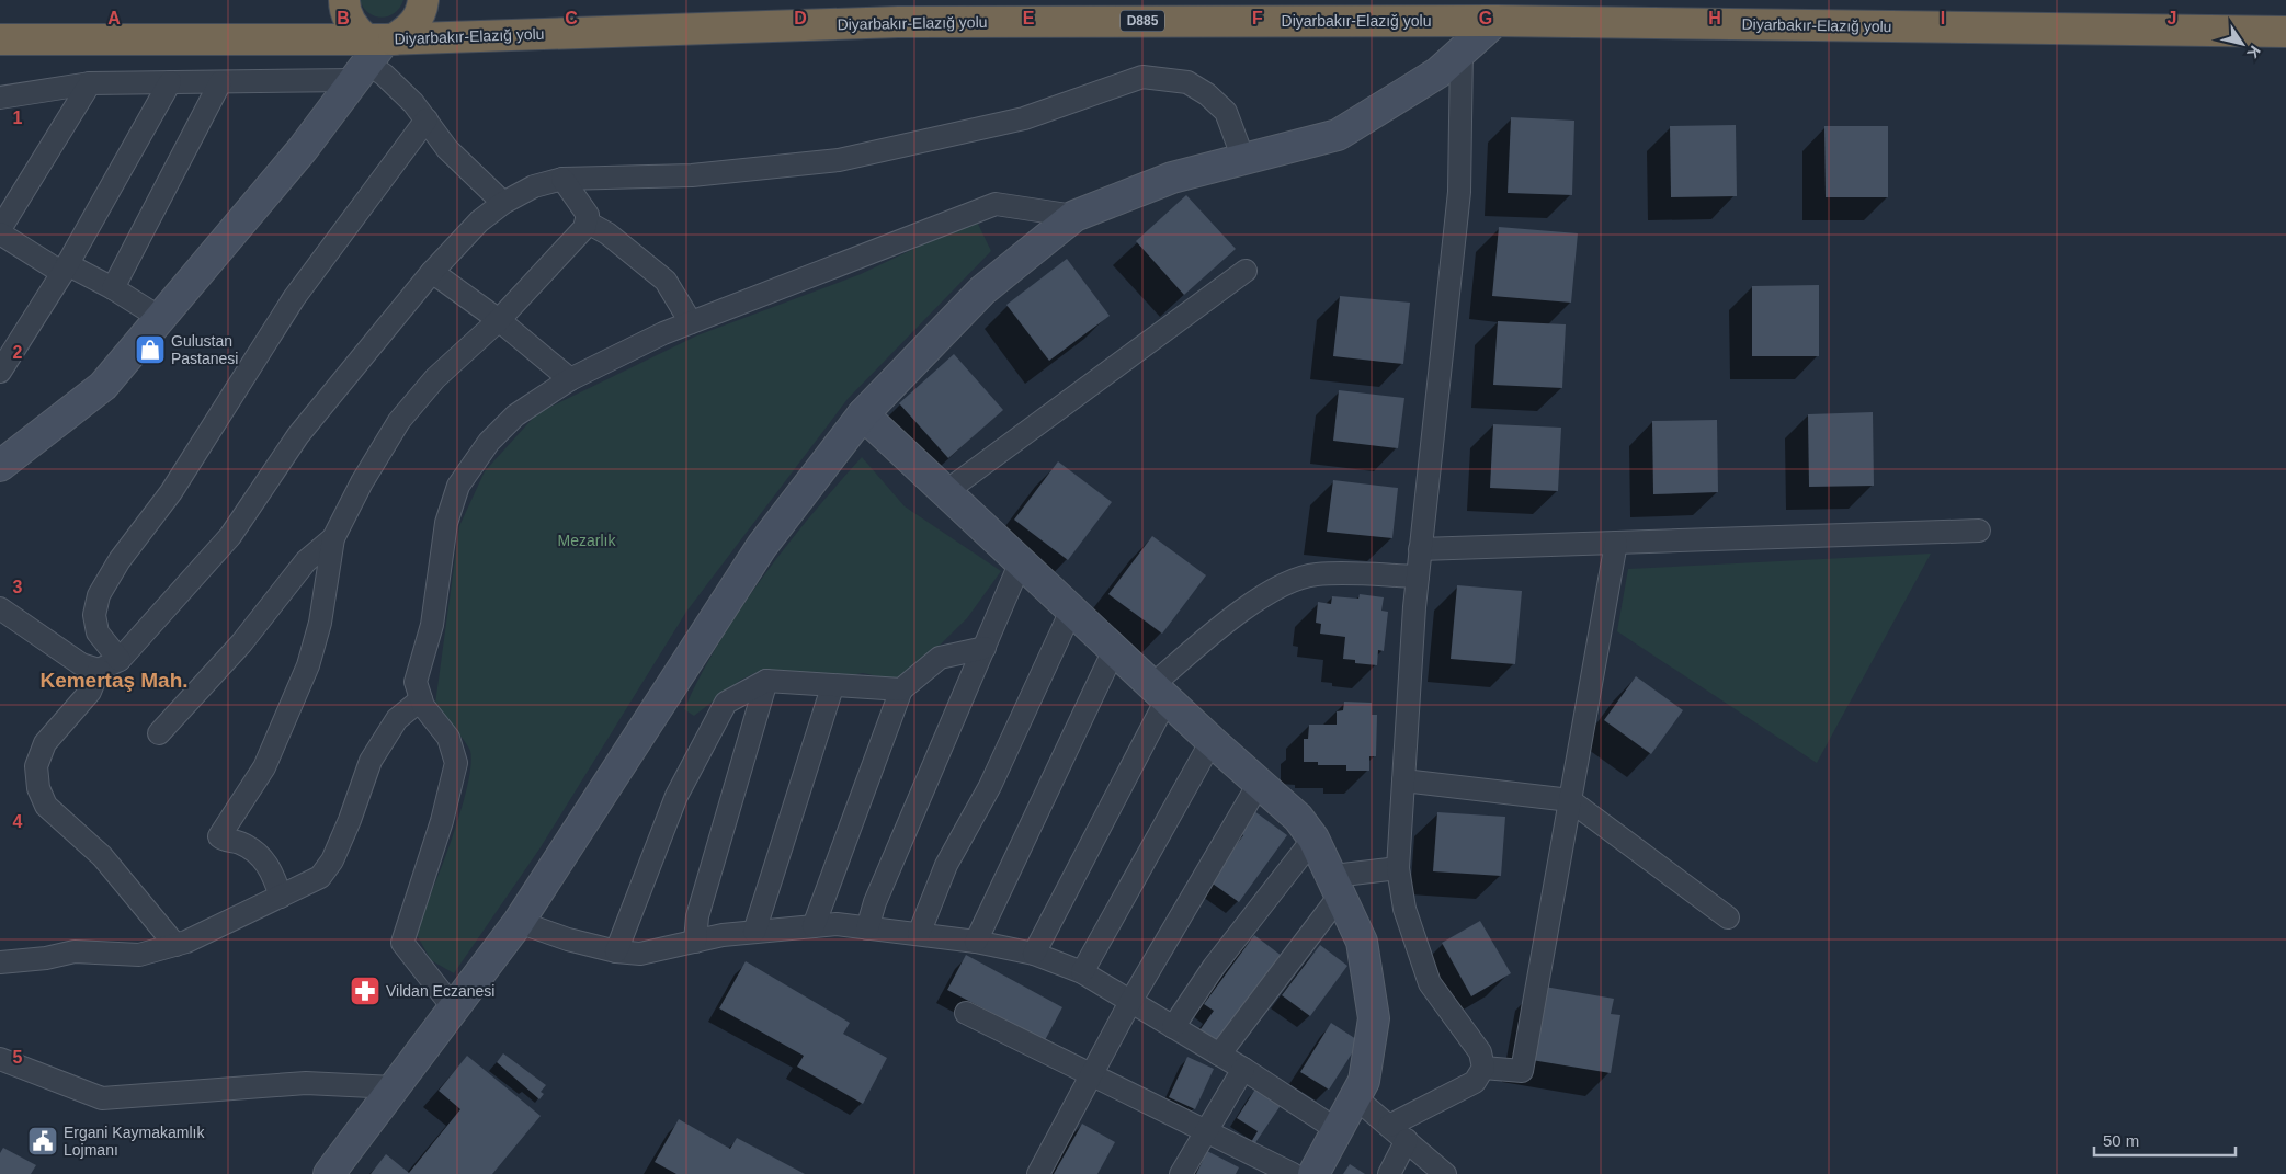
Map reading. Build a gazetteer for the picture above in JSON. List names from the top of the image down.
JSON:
{
  "streets": {
    "highway": ["D885", "Diyarbakır-Elazığ yolu"]
  },
  "districts": ["Kemertaş Mah."],
  "parks": ["Mezarlık"],
  "places": {
    "shop": ["Gulustan Pastanesi"],
    "pharmacy": ["Vildan Eczanesi"],
    "public building": ["Ergani Kaymakamlık Lojmanı"]
  },
  "scale_bar": "50 m",
  "north": "bottom right",
  "grid": {
    "columns": [
      "A",
      "B",
      "C",
      "D",
      "E",
      "F",
      "G",
      "H",
      "I",
      "J"
    ],
    "rows": [
      "1",
      "2",
      "3",
      "4",
      "5"
    ]
  }
}
